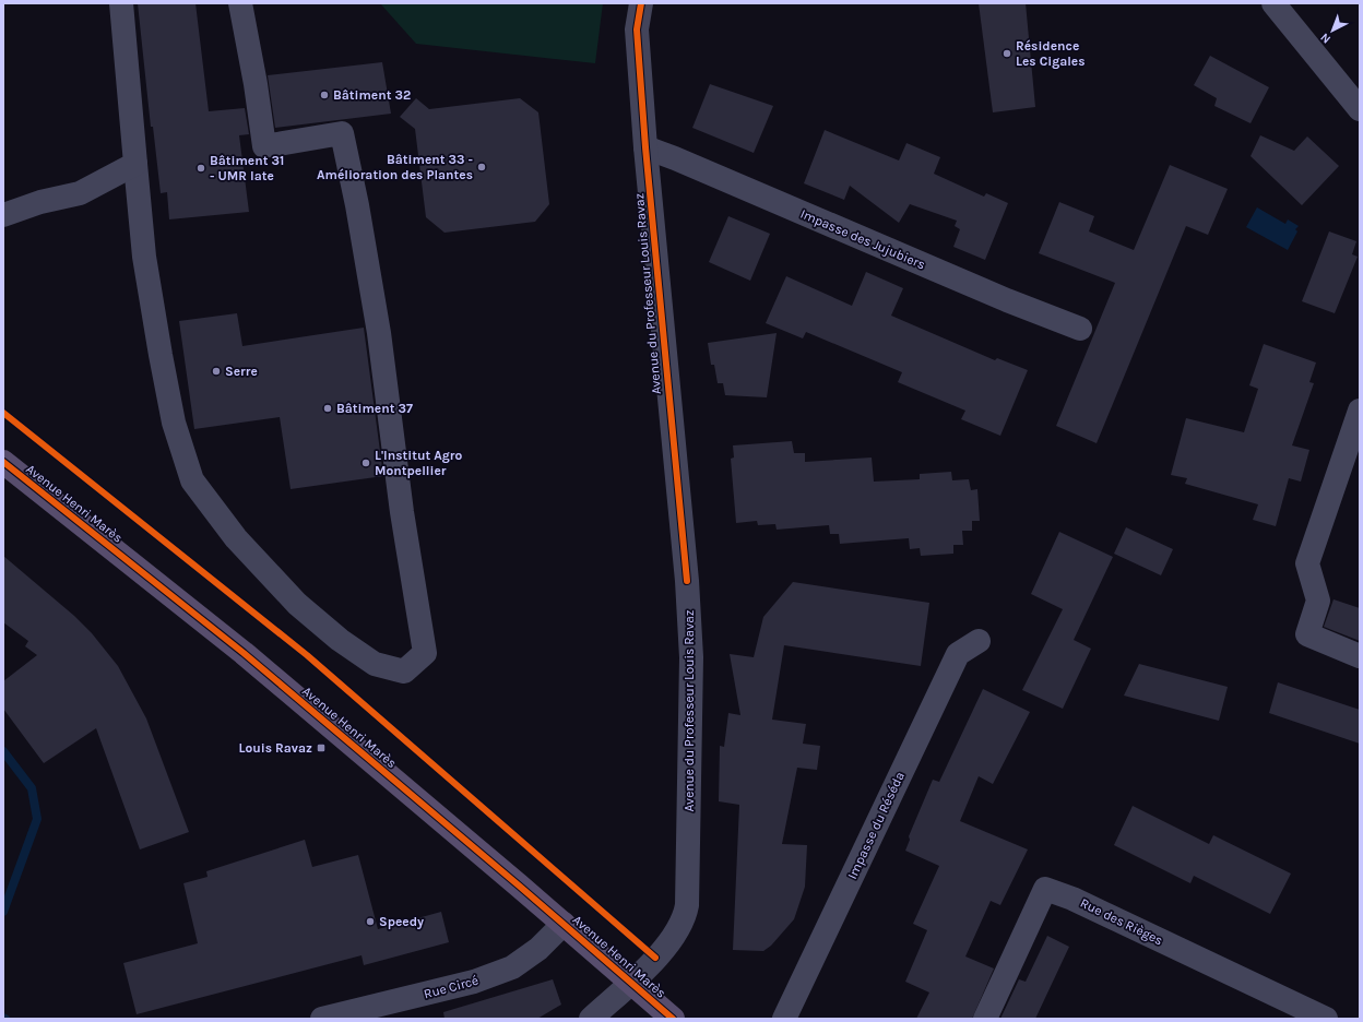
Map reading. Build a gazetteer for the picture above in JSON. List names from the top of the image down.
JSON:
{
  "streets": {
    "main road": ["Avenue Henri Marès"],
    "street": [
      "Impasse des Jujubiers",
      "Avenue du Professeur Louis Ravaz",
      "Impasse du Réséda",
      "Rue des Rièges",
      "Rue Circé"
    ]
  },
  "crossings": [
    ["Impasse des Jujubiers", "Avenue du Professeur Louis Ravaz"],
    ["Avenue du Professeur Louis Ravaz", "Avenue Henri Marès"],
    ["Avenue Henri Marès", "Rue Circé"]
  ],
  "places": {
    "other": [
      "Résidence Les Cigales",
      "Bâtiment 32",
      "Bâtiment 33 - Amélioration des Plantes",
      "Bâtiment 31 - UMR Iate",
      "Serre",
      "Bâtiment 37",
      "L'Institut Agro Montpellier",
      "Speedy"
    ],
    "transit": ["Louis Ravaz"]
  },
  "north": "bottom left"
}
